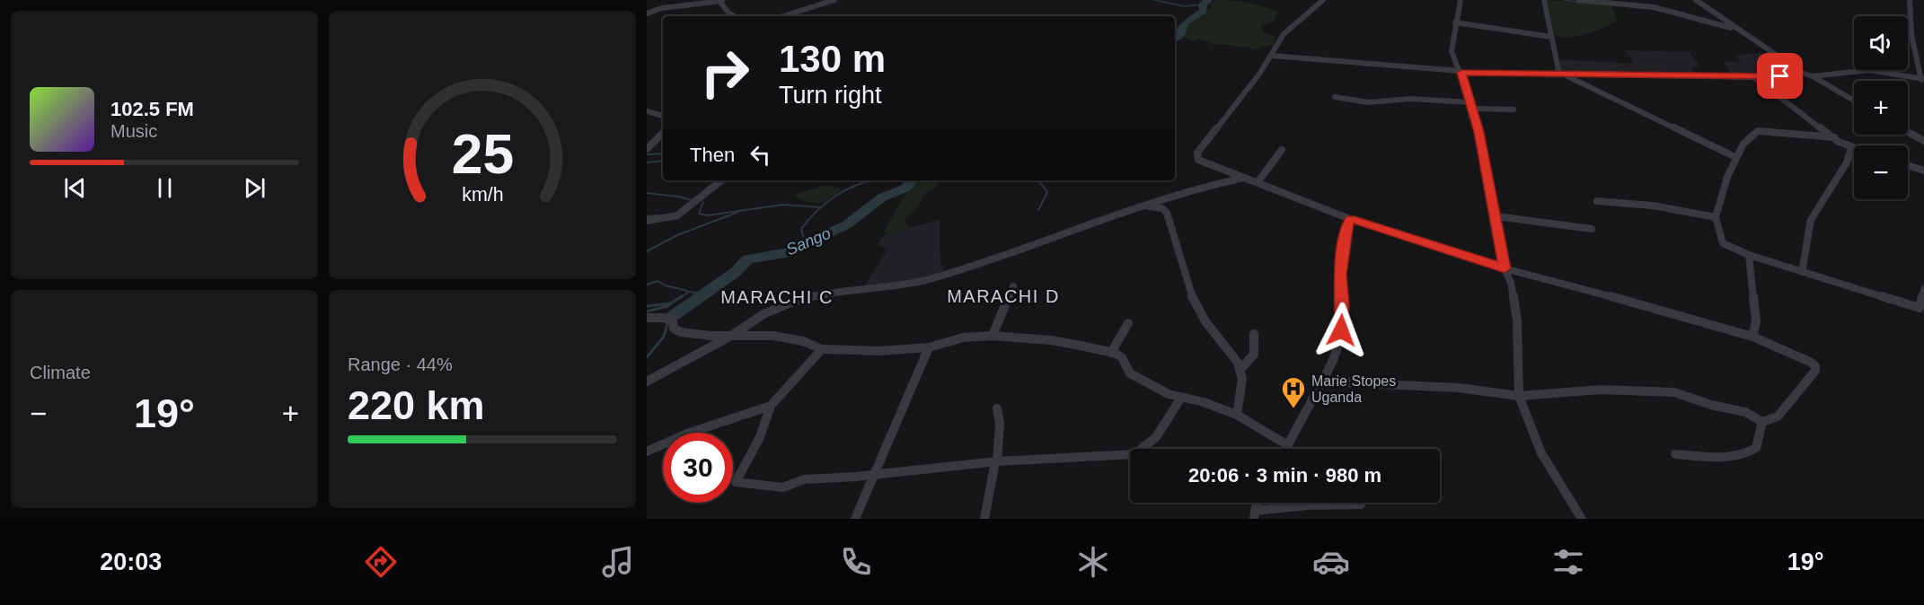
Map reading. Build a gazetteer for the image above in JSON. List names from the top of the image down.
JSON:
{
  "districts": ["MARACHI D", "MARACHI C"],
  "water": ["Sango"],
  "places": {
    "hospital": ["Marie Stopes Uganda"]
  },
  "page": {
    "map_buttons": ["+", "−"],
    "turn": ["130 m", "Turn right"],
    "song": ["102.5 FM", "Music"],
    "then": "Then",
    "tile": [
      "Climate",
      ["Range · 44%", "220 km"]
    ],
    "heat": ["−", "19°", "+"],
    "limit": "30",
    "trip": "20:06 · 3 min · 980 m",
    "tabs": ["20:03", "19°"],
    "gauge": ["25", "km/h"]
  }
}
